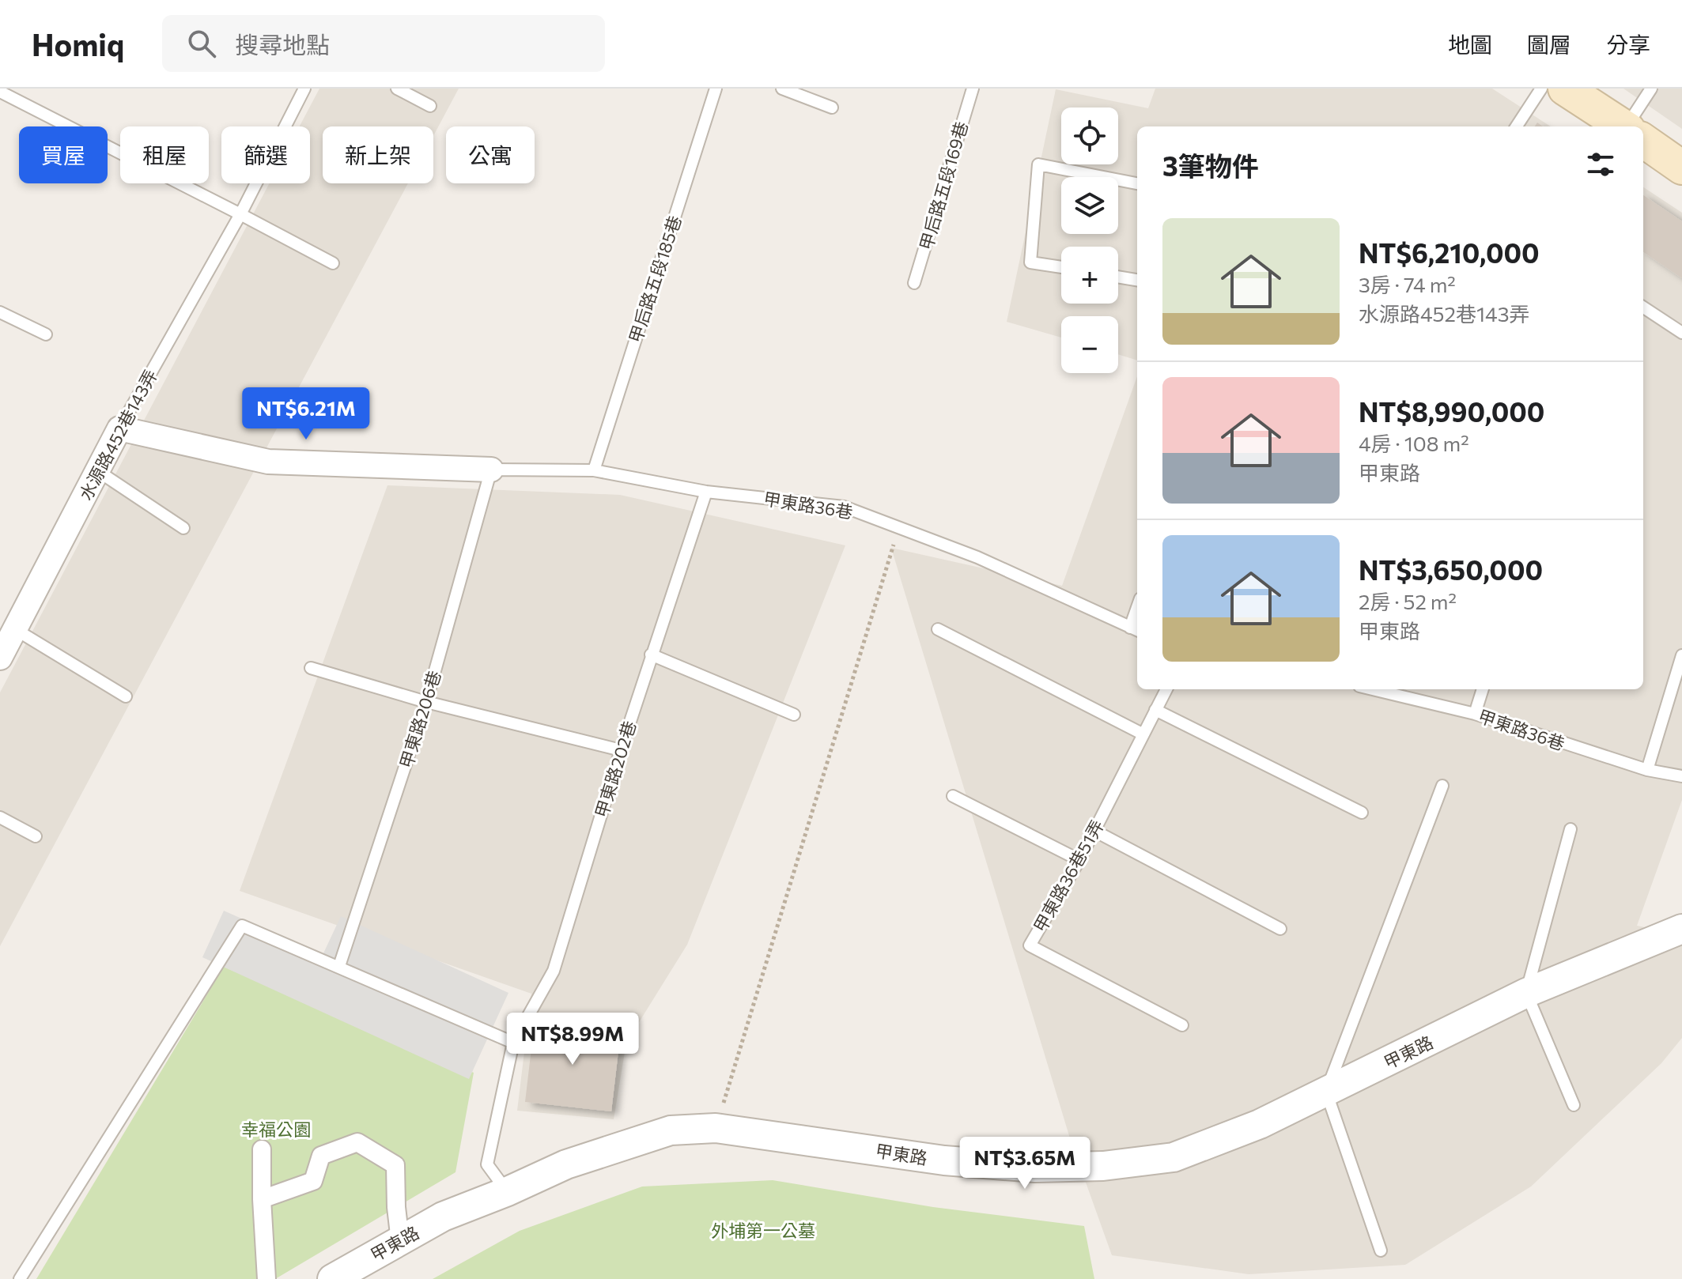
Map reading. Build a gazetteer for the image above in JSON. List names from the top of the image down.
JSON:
{
  "streets": {
    "street": ["水源路452巷143弄", "甲東路"],
    "lane": [
      "甲后路五段169巷",
      "甲后路五段185巷",
      "甲東路36巷",
      "甲東路206巷",
      "甲東路202巷",
      "甲東路36巷51弄"
    ]
  },
  "crossings": [
    ["甲后路五段185巷", "甲東路36巷"],
    ["甲東路36巷", "甲東路206巷"],
    ["甲東路36巷", "甲東路202巷"],
    ["甲東路202巷", "甲東路"]
  ],
  "parks": ["幸福公園", "外埔第一公墓"],
  "page": {
    "header": "Homiq",
    "search": "搜尋地點",
    "nav": ["地圖", "圖層", "分享"],
    "map_buttons": ["+", "−"],
    "chip": [
      "買屋",
      "租屋",
      "篩選",
      "新上架",
      "公寓"
    ],
    "heading": "3筆物件",
    "list": [
      {
        "name": "NT$6,210,000",
        "note": "3房 · 74 m² · 水源路452巷143弄"
      },
      {
        "name": "NT$8,990,000",
        "note": "4房 · 108 m² · 甲東路"
      },
      {
        "name": "NT$3,650,000",
        "note": "2房 · 52 m² · 甲東路"
      }
    ],
    "price": ["NT$6.21M", "NT$8.99M", "NT$3.65M"]
  }
}
